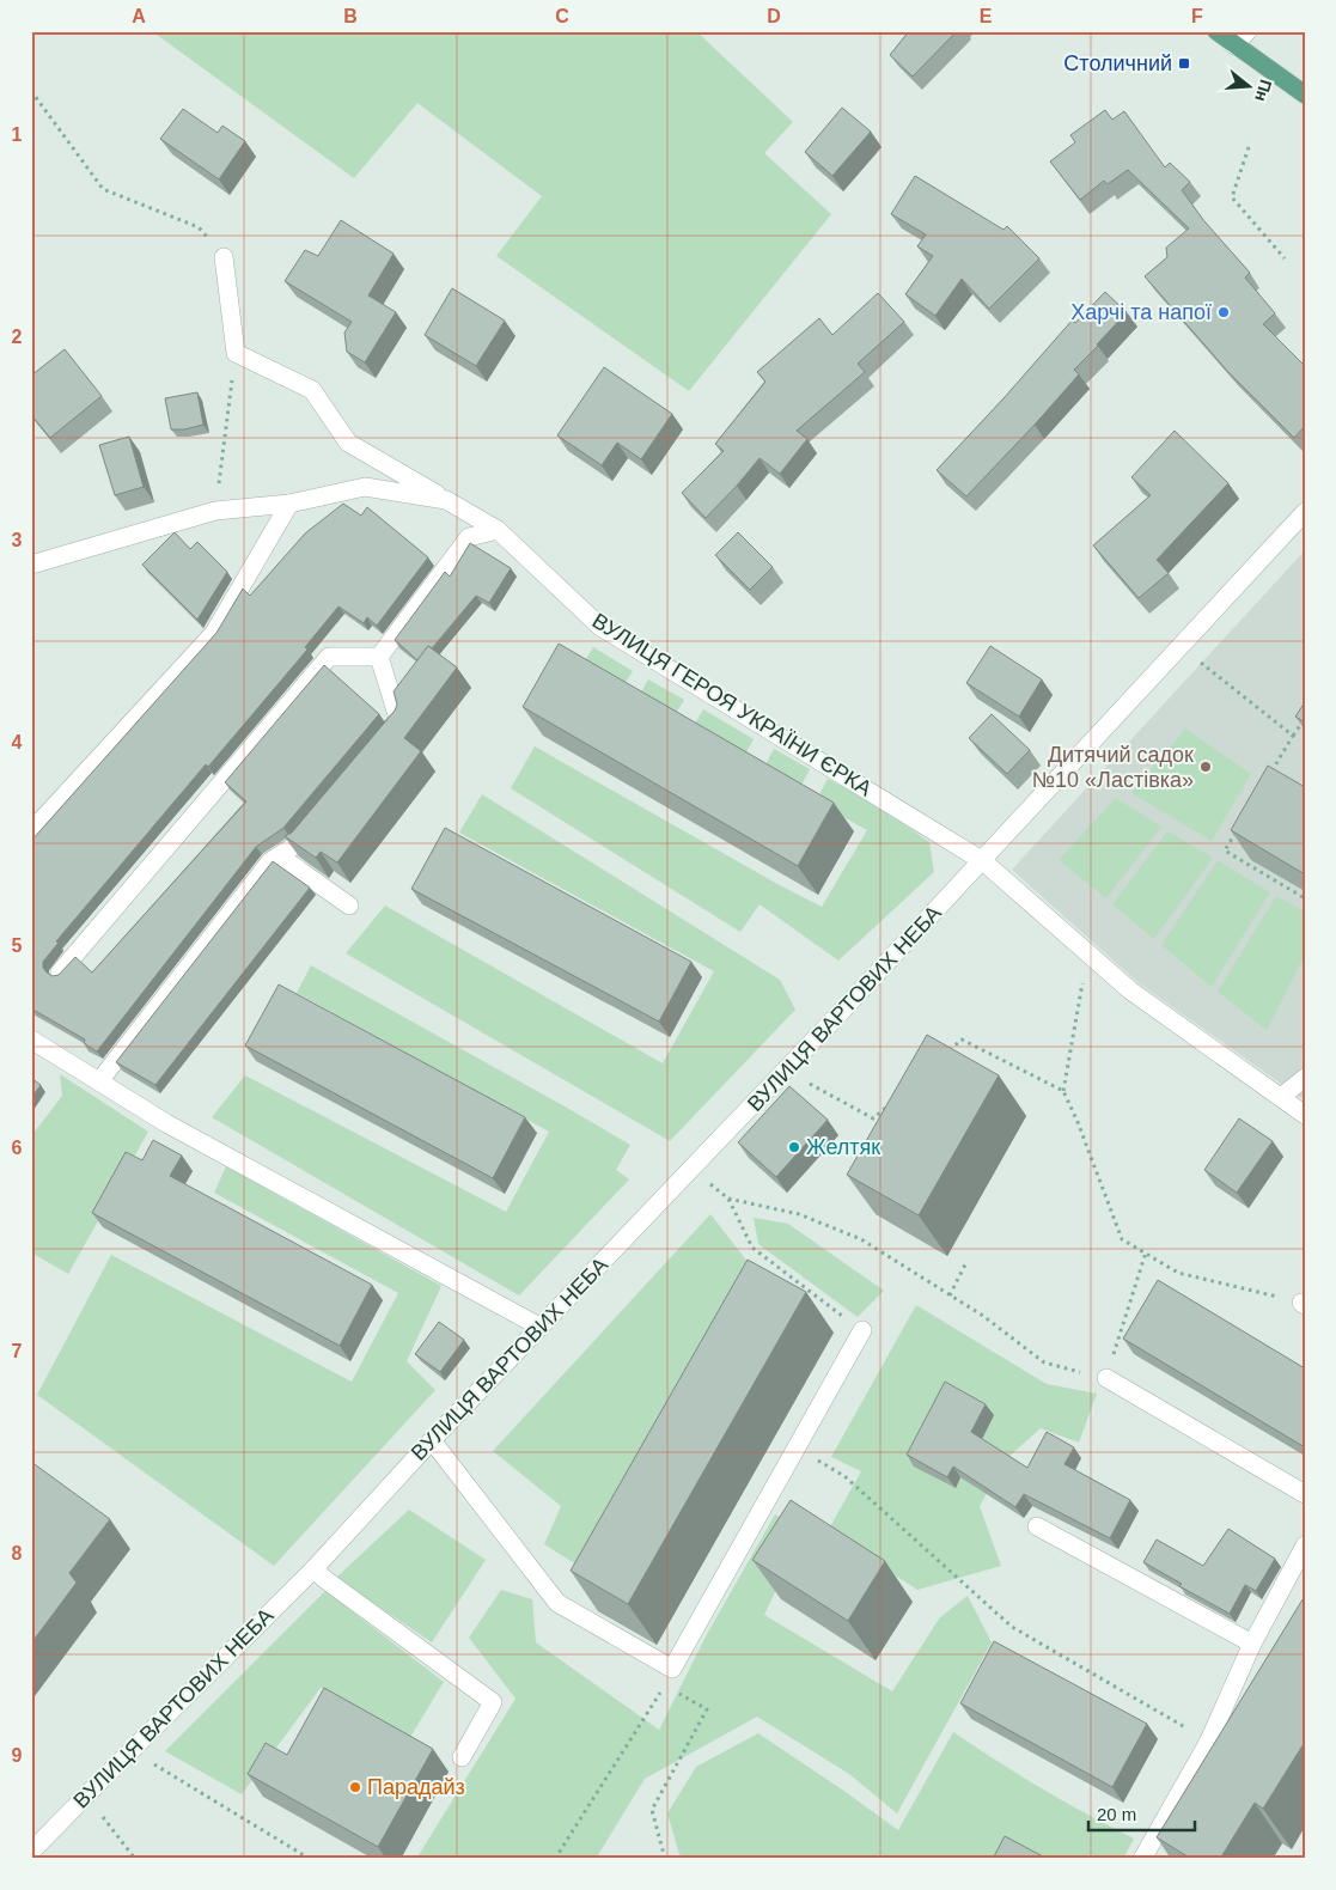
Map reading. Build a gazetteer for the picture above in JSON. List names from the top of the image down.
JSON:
{
  "streets": {
    "street": ["ВУЛИЦЯ ГЕРОЯ УКРАЇНИ ЄРКА", "ВУЛИЦЯ ВАРТОВИХ НЕБА"]
  },
  "crossings": [
    ["ВУЛИЦЯ ГЕРОЯ УКРАЇНИ ЄРКА", "ВУЛИЦЯ ВАРТОВИХ НЕБА"]
  ],
  "places": {
    "transit": ["Столичний"],
    "other": [
      "Харчі та напої",
      "Дитячий садок №10 «Ластівка»",
      "Желтяк",
      "Парадайз"
    ]
  },
  "scale_bar": "20 m",
  "north": "right",
  "grid": {
    "columns": [
      "A",
      "B",
      "C",
      "D",
      "E",
      "F"
    ],
    "rows": [
      "1",
      "2",
      "3",
      "4",
      "5",
      "6",
      "7",
      "8",
      "9"
    ]
  }
}
